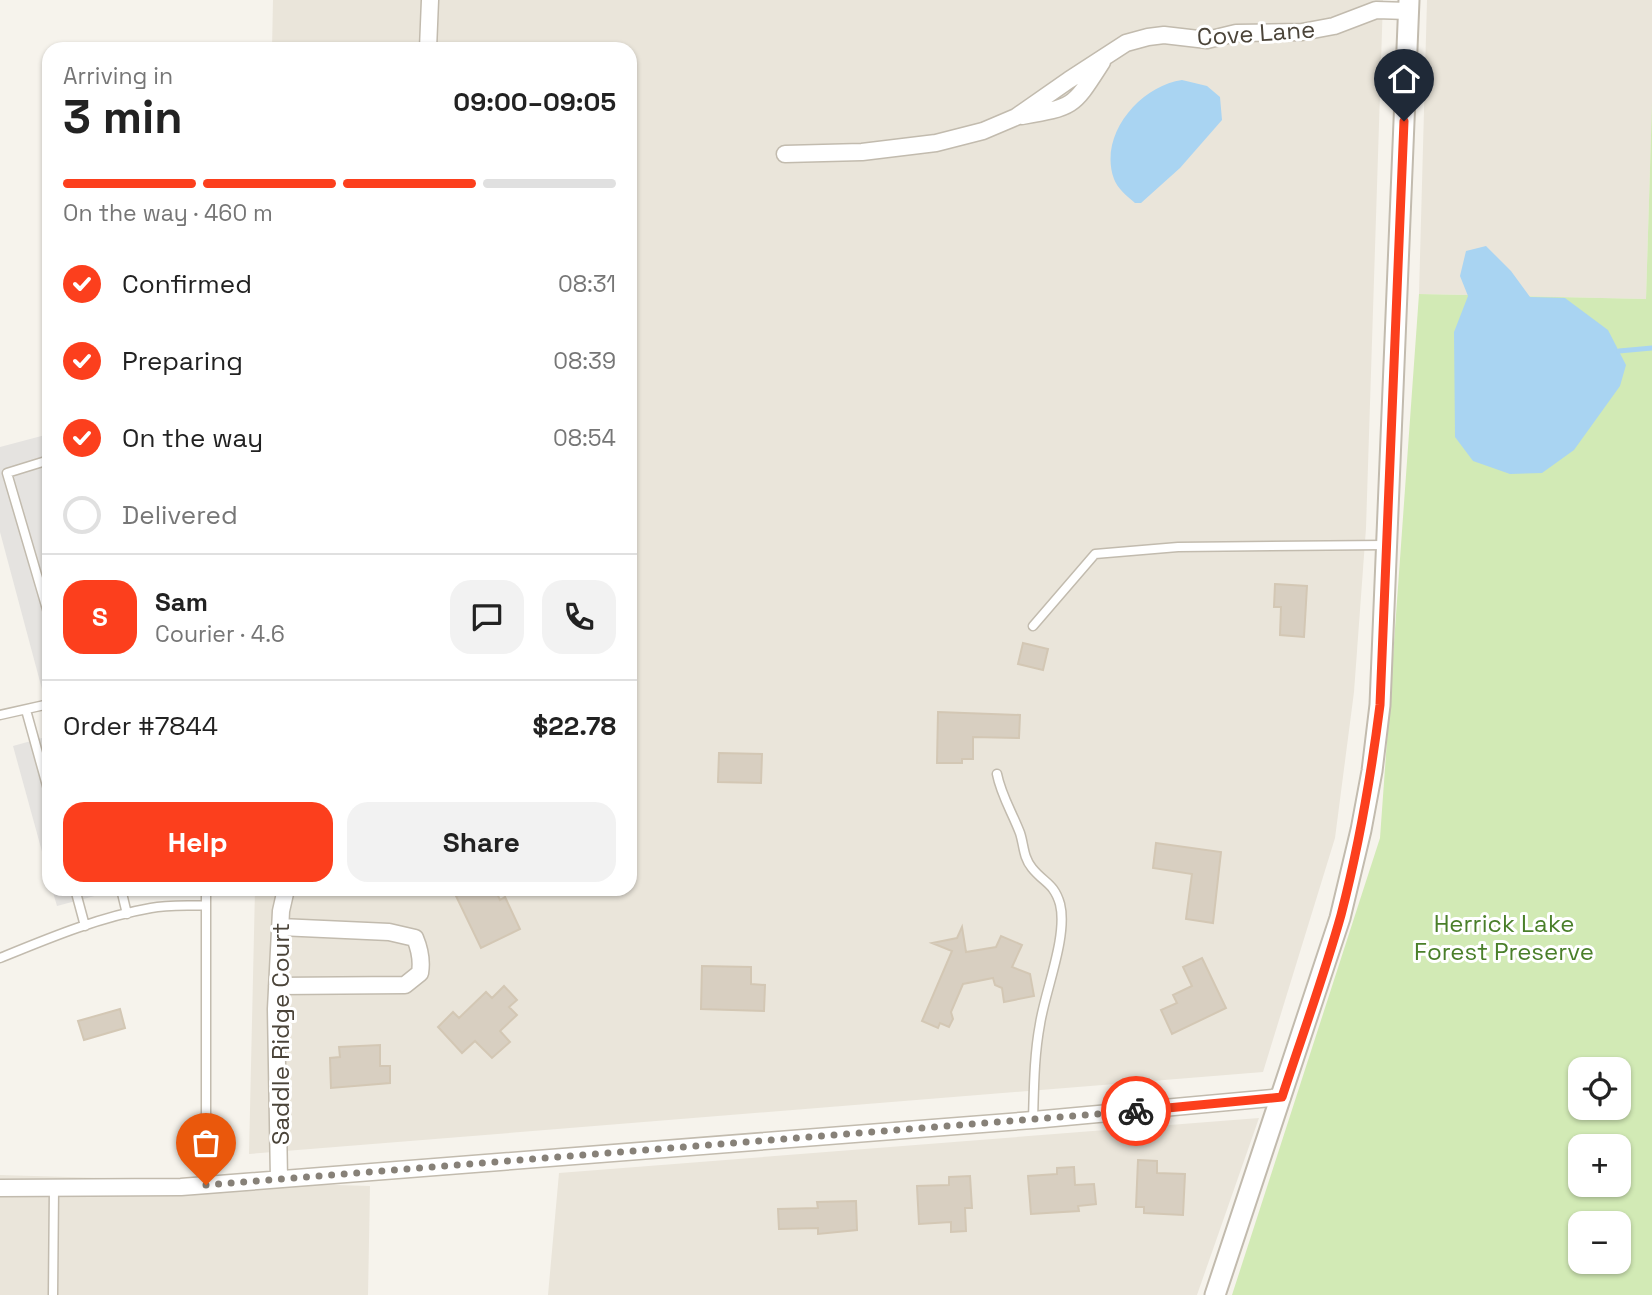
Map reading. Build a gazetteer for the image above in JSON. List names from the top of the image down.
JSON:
{
  "streets": {
    "street": ["Cove Lane", "Saddle Ridge Court"]
  },
  "parks": ["Herrick Lake Forest Preserve"],
  "page": {
    "heading": ["3 min", "Arriving in", "09:00–09:05"],
    "panel": [
      "Sam",
      "Courier · 4.6",
      "Order #7844",
      "$22.78"
    ],
    "bar": "On the way · 460 m",
    "list": [
      ["Confirmed", "08:31"],
      ["Preparing", "08:39"],
      ["On the way", "08:54"],
      "Delivered"
    ],
    "round": "S",
    "buttons": ["Help", "Share"],
    "map_buttons": ["+", "−"]
  }
}
